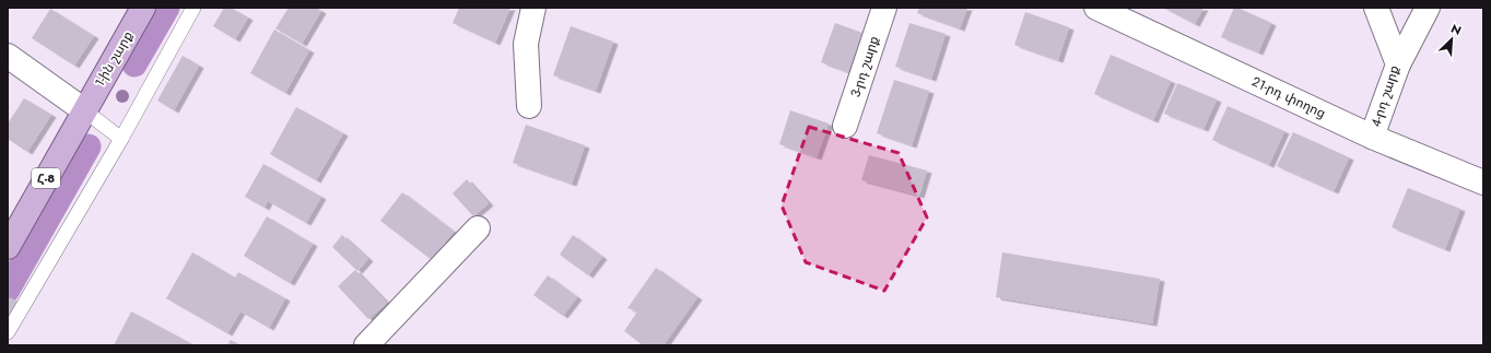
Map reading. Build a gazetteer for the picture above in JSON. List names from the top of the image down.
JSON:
{
  "streets": {
    "main road": ["1-ին շարք", "Հ-8"],
    "street": ["3-րդ շարք", "4-րդ շարք", "21-րդ փողոց"]
  },
  "crossings": [
    ["1-ին շարք", "Հ-8"],
    ["4-րդ շարք", "21-րդ փողոց"]
  ],
  "north": "top right"
}
